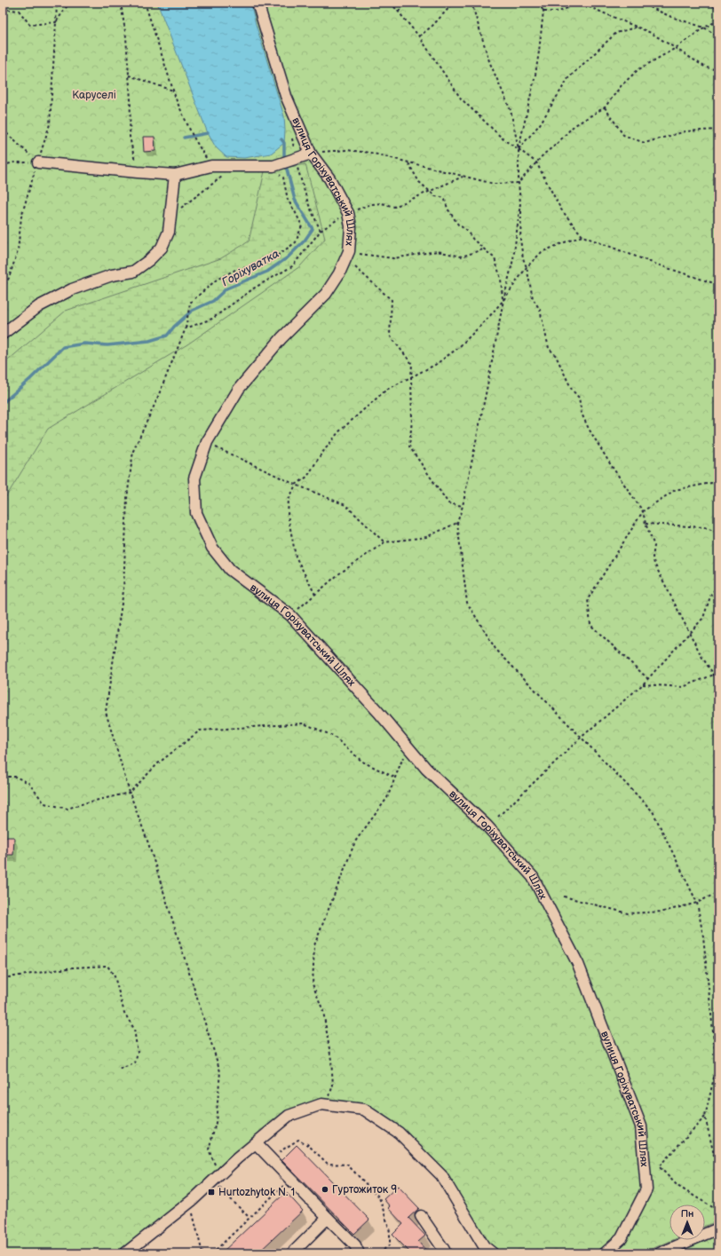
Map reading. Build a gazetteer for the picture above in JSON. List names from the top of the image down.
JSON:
{
  "streets": {
    "street": ["вулиця Горіхуватський Шлях"]
  },
  "water": ["Горіхуватка"],
  "parks": ["Каруселі"],
  "places": {
    "other": ["Гуртожиток 9"],
    "transit": ["Hurtozhytok N. 1"]
  },
  "north": "top"
}
